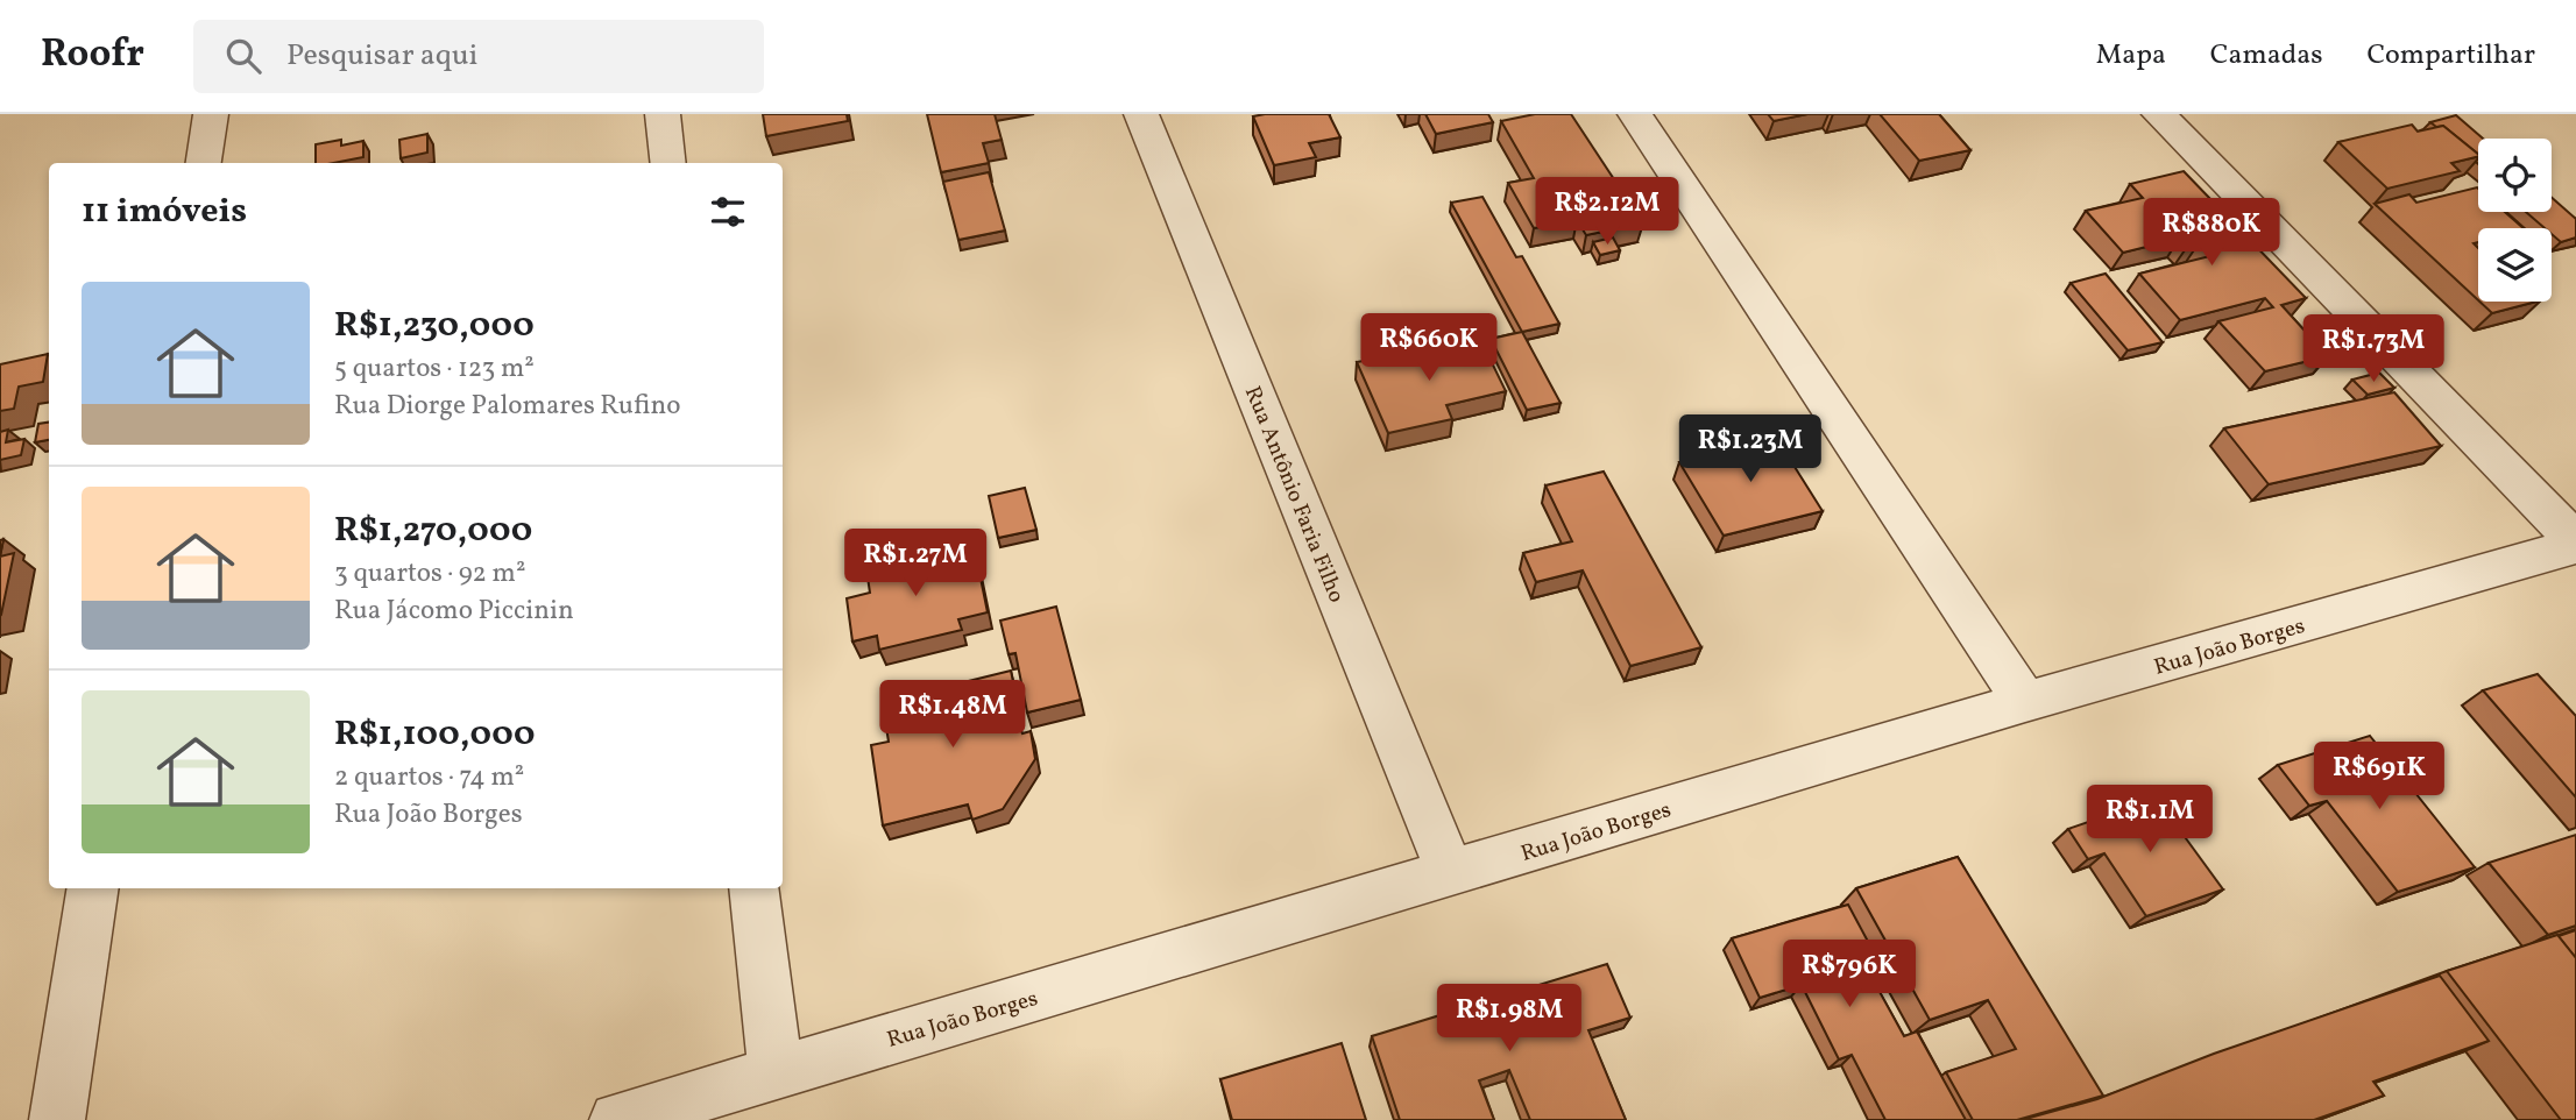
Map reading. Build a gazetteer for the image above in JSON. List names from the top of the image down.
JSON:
{
  "streets": {
    "street": ["Rua Antônio Faria Filho", "Rua João Borges"]
  },
  "crossings": [
    ["Rua Antônio Faria Filho", "Rua João Borges"]
  ],
  "page": {
    "header": "Roofr",
    "search": "Pesquisar aqui",
    "nav": ["Mapa", "Camadas", "Compartilhar"],
    "heading": "11 imóveis",
    "price": [
      "R$2.12M",
      "R$880K",
      "R$660K",
      "R$1.73M",
      "R$1.23M",
      "R$1.27M",
      "R$1.48M",
      "R$691K",
      "R$1.1M",
      "R$796K",
      "R$1.98M"
    ],
    "list": [
      {
        "name": "R$1,230,000",
        "note": "5 quartos · 123 m² · Rua Diorge Palomares Rufino"
      },
      {
        "name": "R$1,270,000",
        "note": "3 quartos · 92 m² · Rua Jácomo Piccinin"
      },
      {
        "name": "R$1,100,000",
        "note": "2 quartos · 74 m² · Rua João Borges"
      }
    ]
  }
}
